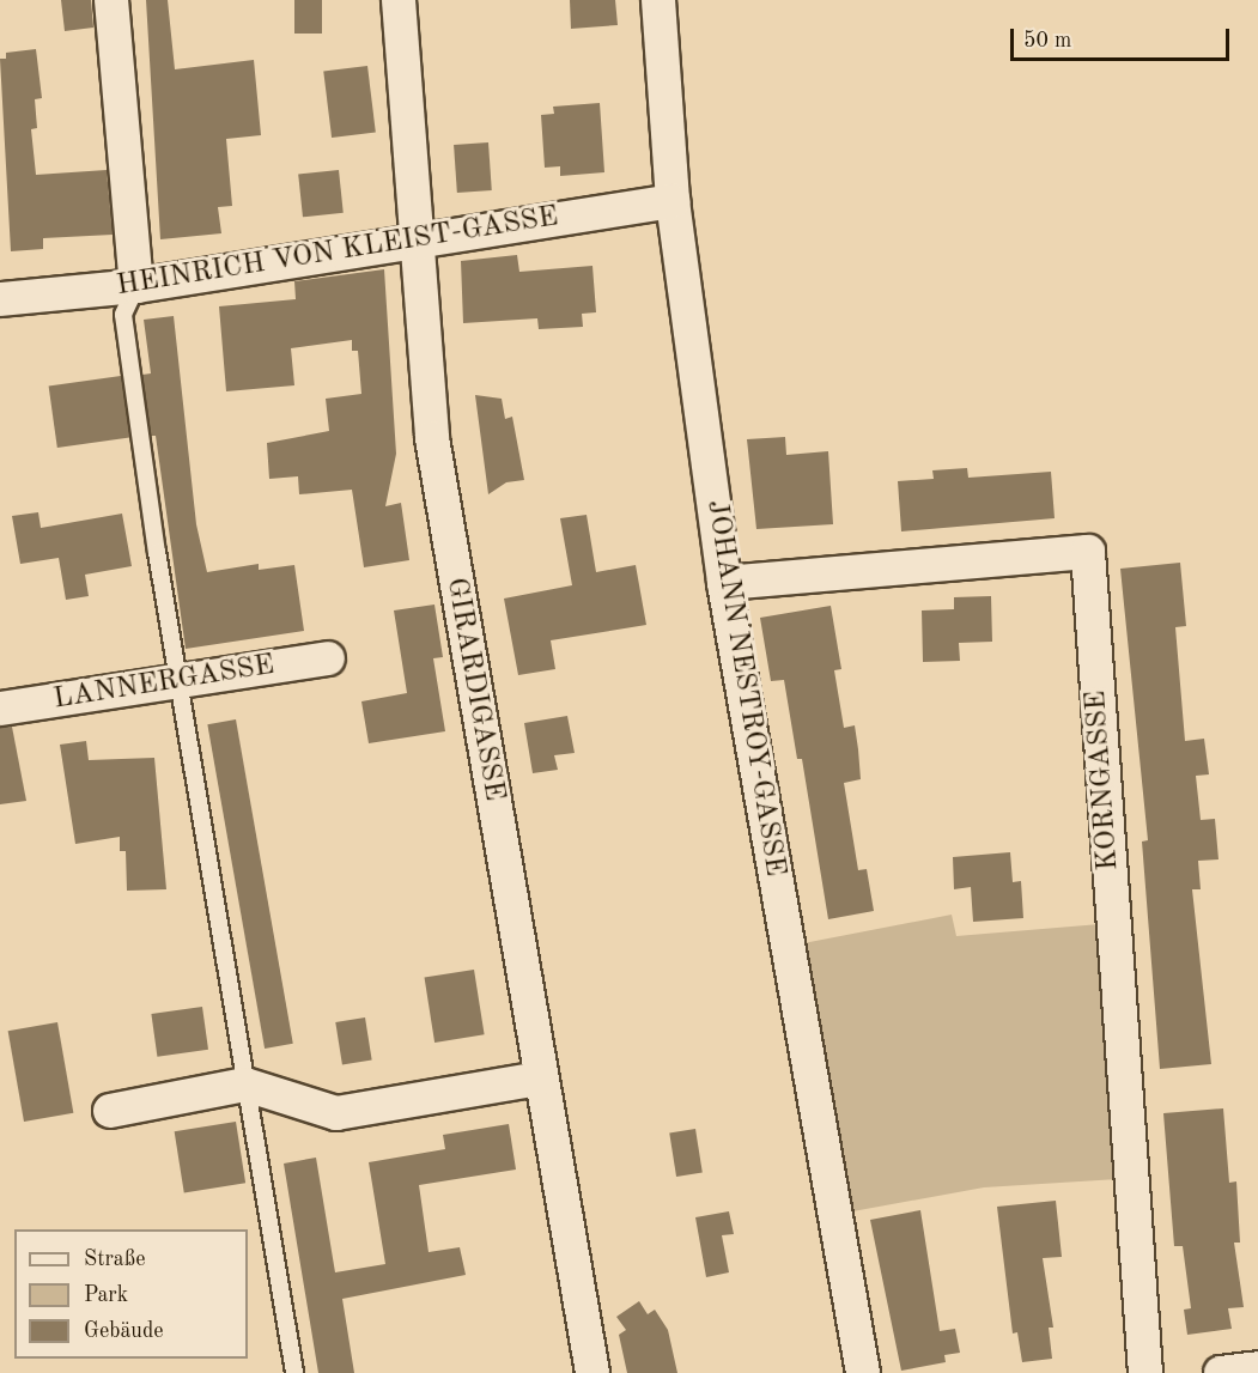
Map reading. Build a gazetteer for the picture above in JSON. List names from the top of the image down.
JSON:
{
  "streets": {
    "street": [
      "HEINRICH VON KLEIST-GASSE",
      "LANNERGASSE",
      "JOHANN NESTROY-GASSE",
      "GIRARDIGASSE",
      "KORNGASSE"
    ]
  },
  "crossings": [
    ["HEINRICH VON KLEIST-GASSE", "JOHANN NESTROY-GASSE"],
    ["HEINRICH VON KLEIST-GASSE", "GIRARDIGASSE"],
    ["JOHANN NESTROY-GASSE", "KORNGASSE"]
  ],
  "legend": ["Straße", "Park", "Gebäude"],
  "scale_bar": "50 m"
}
